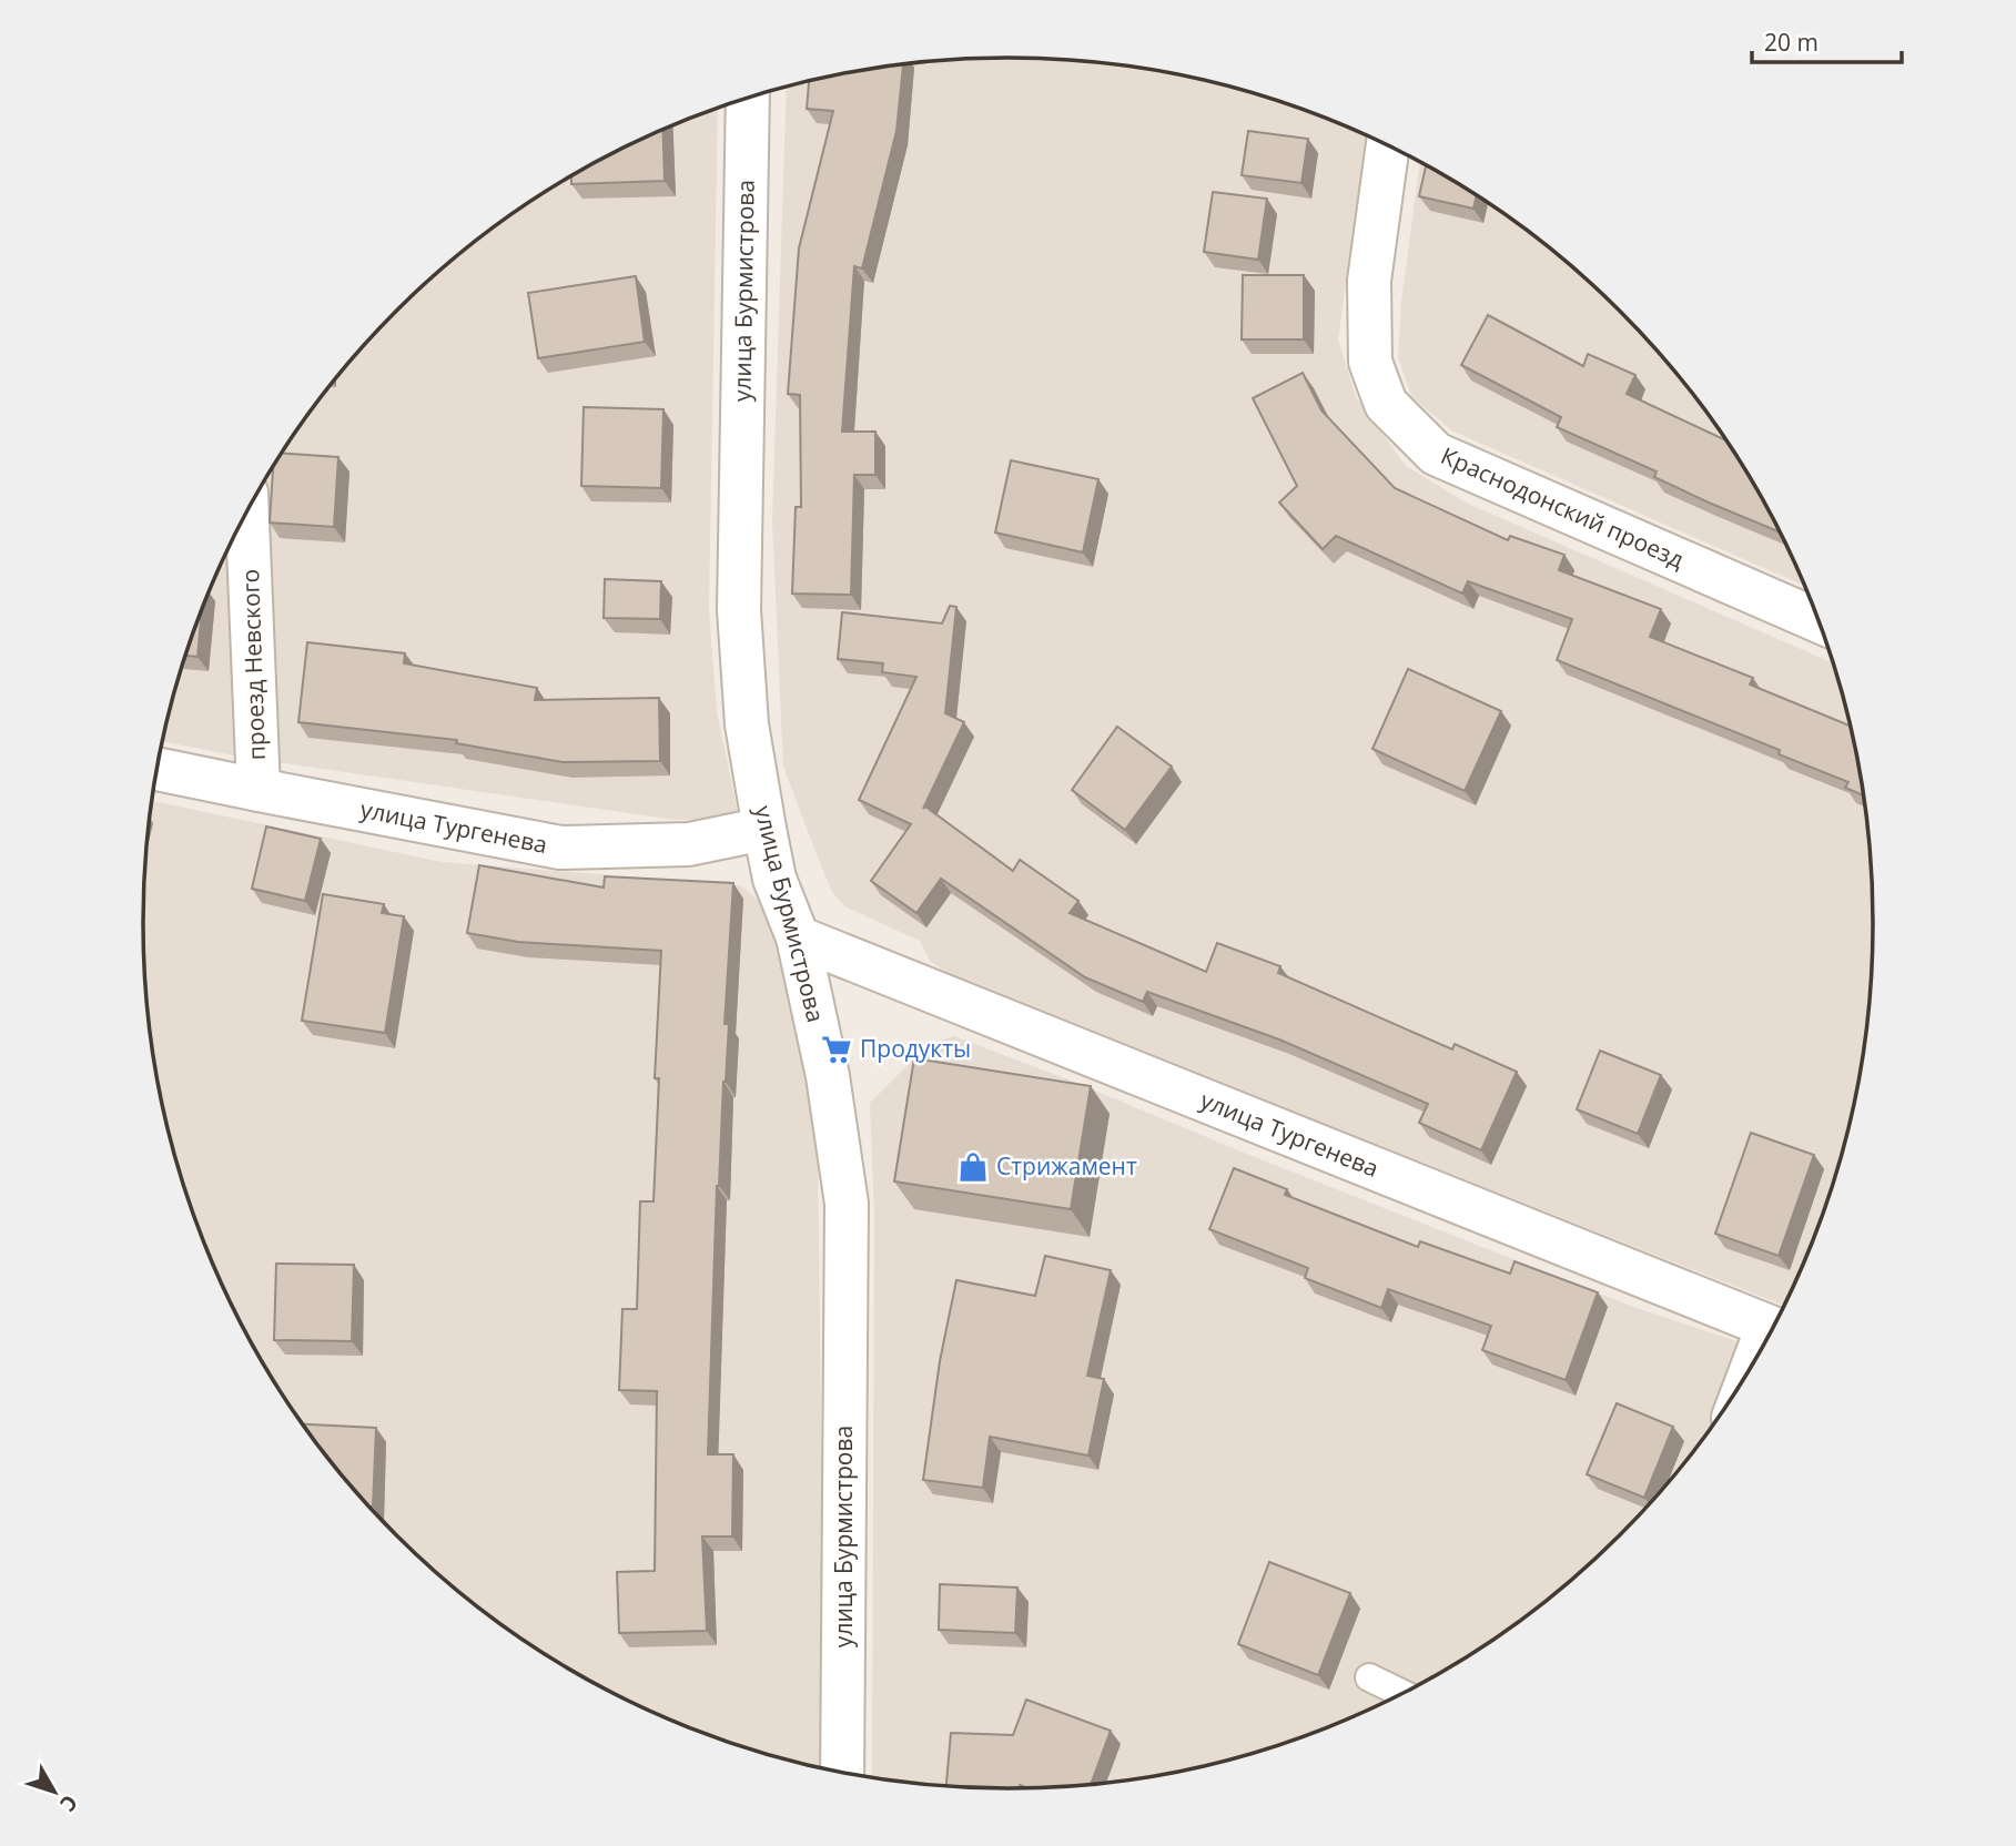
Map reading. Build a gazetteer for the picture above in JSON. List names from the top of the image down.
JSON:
{
  "streets": {
    "street": [
      "улица Бурмистрова",
      "Краснодонский проезд",
      "проезд Невского",
      "улица Тургенева"
    ]
  },
  "crossings": [
    ["улица Бурмистрова", "улица Тургенева"],
    ["проезд Невского", "улица Тургенева"]
  ],
  "places": {
    "supermarket": ["Продукты"],
    "shop": ["Стрижамент"]
  },
  "scale_bar": "20 m",
  "north": "bottom right"
}
